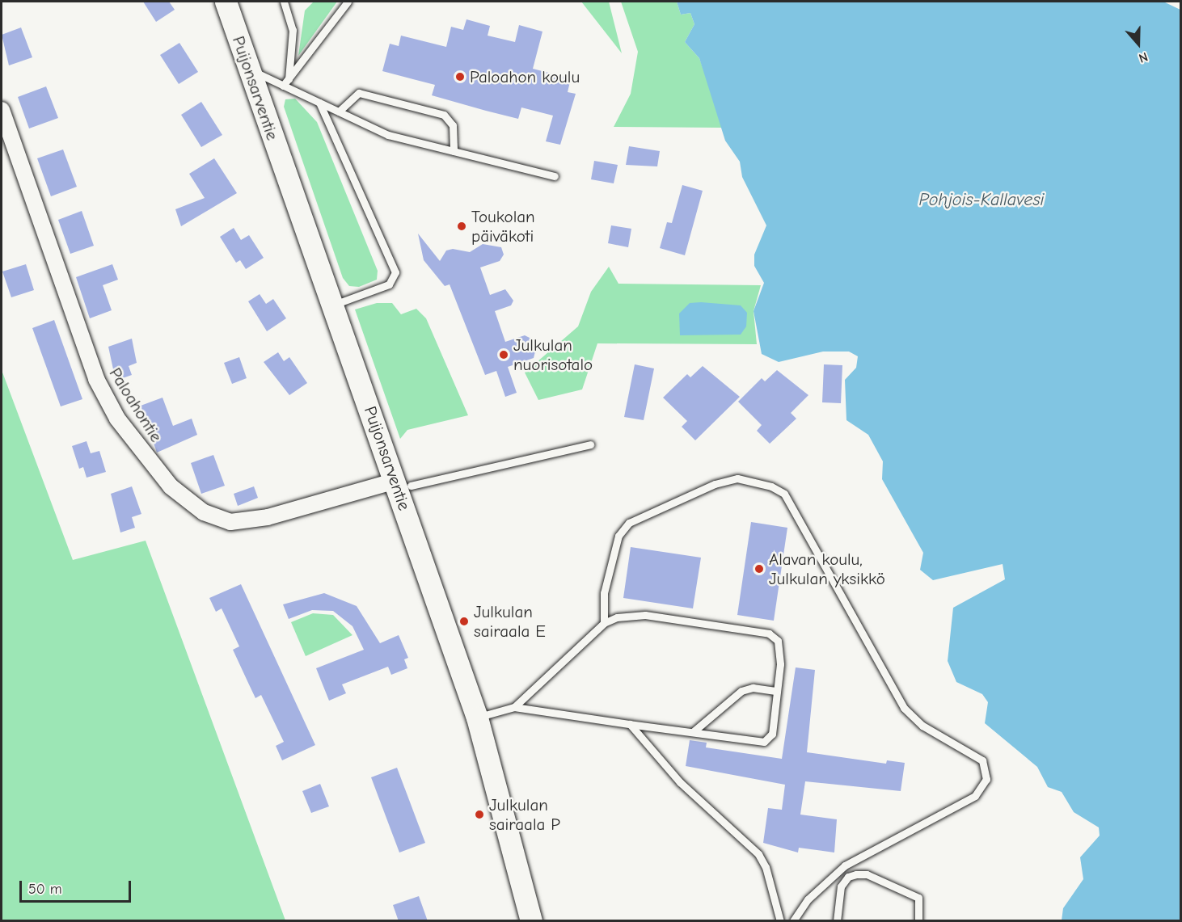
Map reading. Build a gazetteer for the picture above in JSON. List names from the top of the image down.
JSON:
{
  "streets": {
    "main road": ["Puijonsarventie"],
    "street": ["Paloahontie"]
  },
  "crossings": [
    ["Puijonsarventie", "Paloahontie"]
  ],
  "water": ["Pohjois-Kallavesi"],
  "places": [
    "Paloahon koulu",
    "Toukolan päiväkoti",
    "Julkulan nuorisotalo",
    "Alavan koulu, Julkulan yksikkö",
    "Julkulan sairaala E",
    "Julkulan sairaala P"
  ],
  "scale_bar": "50 m",
  "north": "bottom"
}
